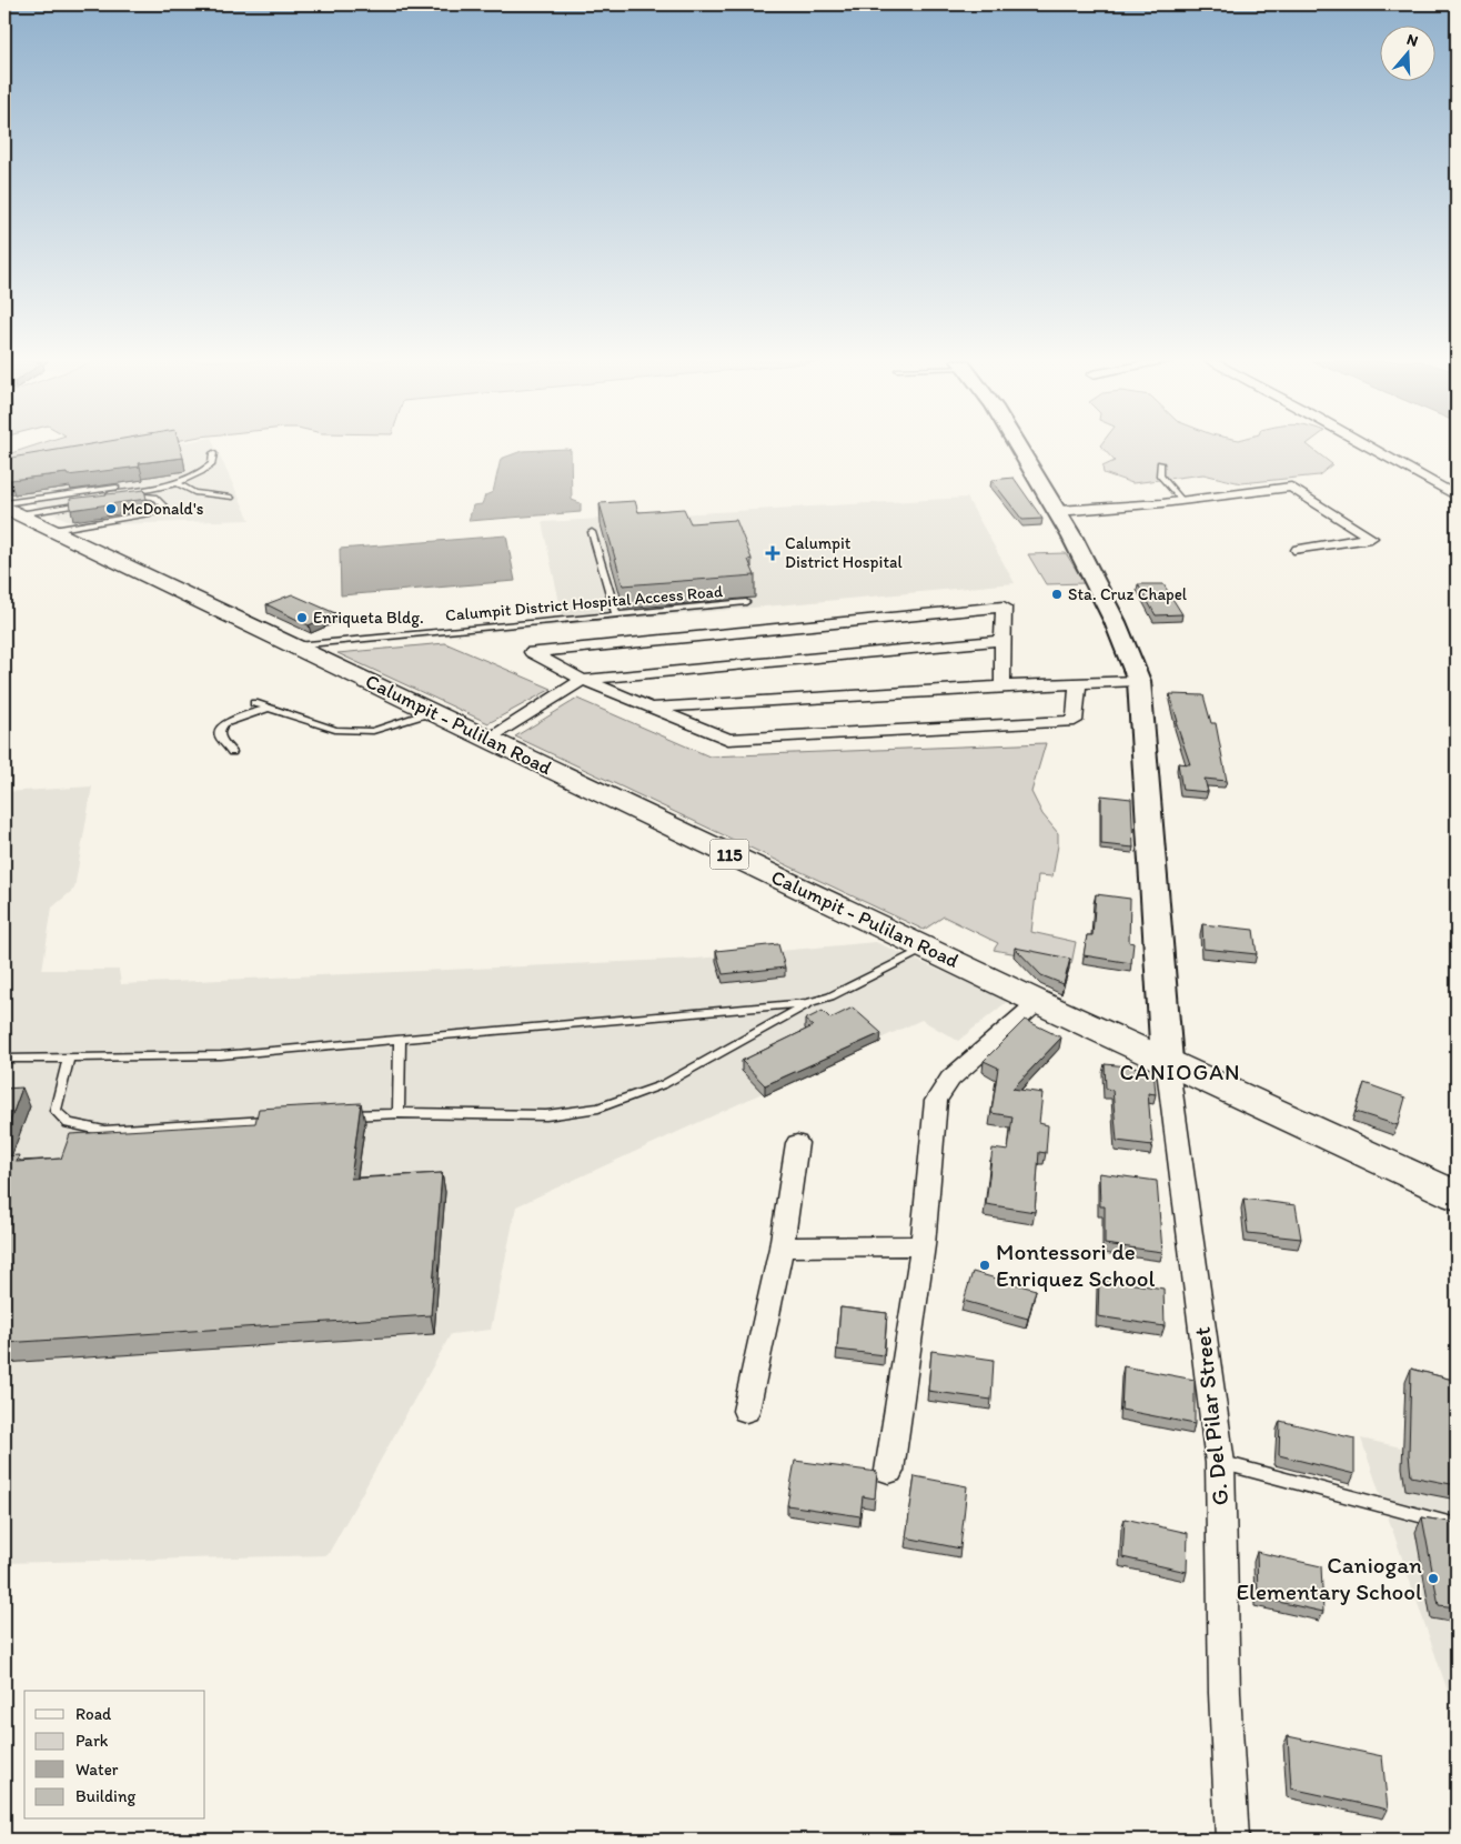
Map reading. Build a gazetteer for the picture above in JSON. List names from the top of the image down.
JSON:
{
  "streets": {
    "main road": ["Calumpit - Pulilan Road", "115"],
    "street": ["G. Del Pilar Street"],
    "lane": ["Calumpit District Hospital Access Road"]
  },
  "crossings": [
    ["Calumpit District Hospital Access Road", "Calumpit - Pulilan Road"],
    ["Calumpit - Pulilan Road", "G. Del Pilar Street"]
  ],
  "districts": ["CANIOGAN"],
  "places": {
    "other": [
      "McDonald's",
      "Sta. Cruz Chapel",
      "Enriqueta Bldg.",
      "Montessori de Enriquez School",
      "Caniogan Elementary School"
    ],
    "health": ["Calumpit District Hospital"]
  },
  "legend": [
    "Road",
    "Park",
    "Water",
    "Building"
  ],
  "north": "top"
}
